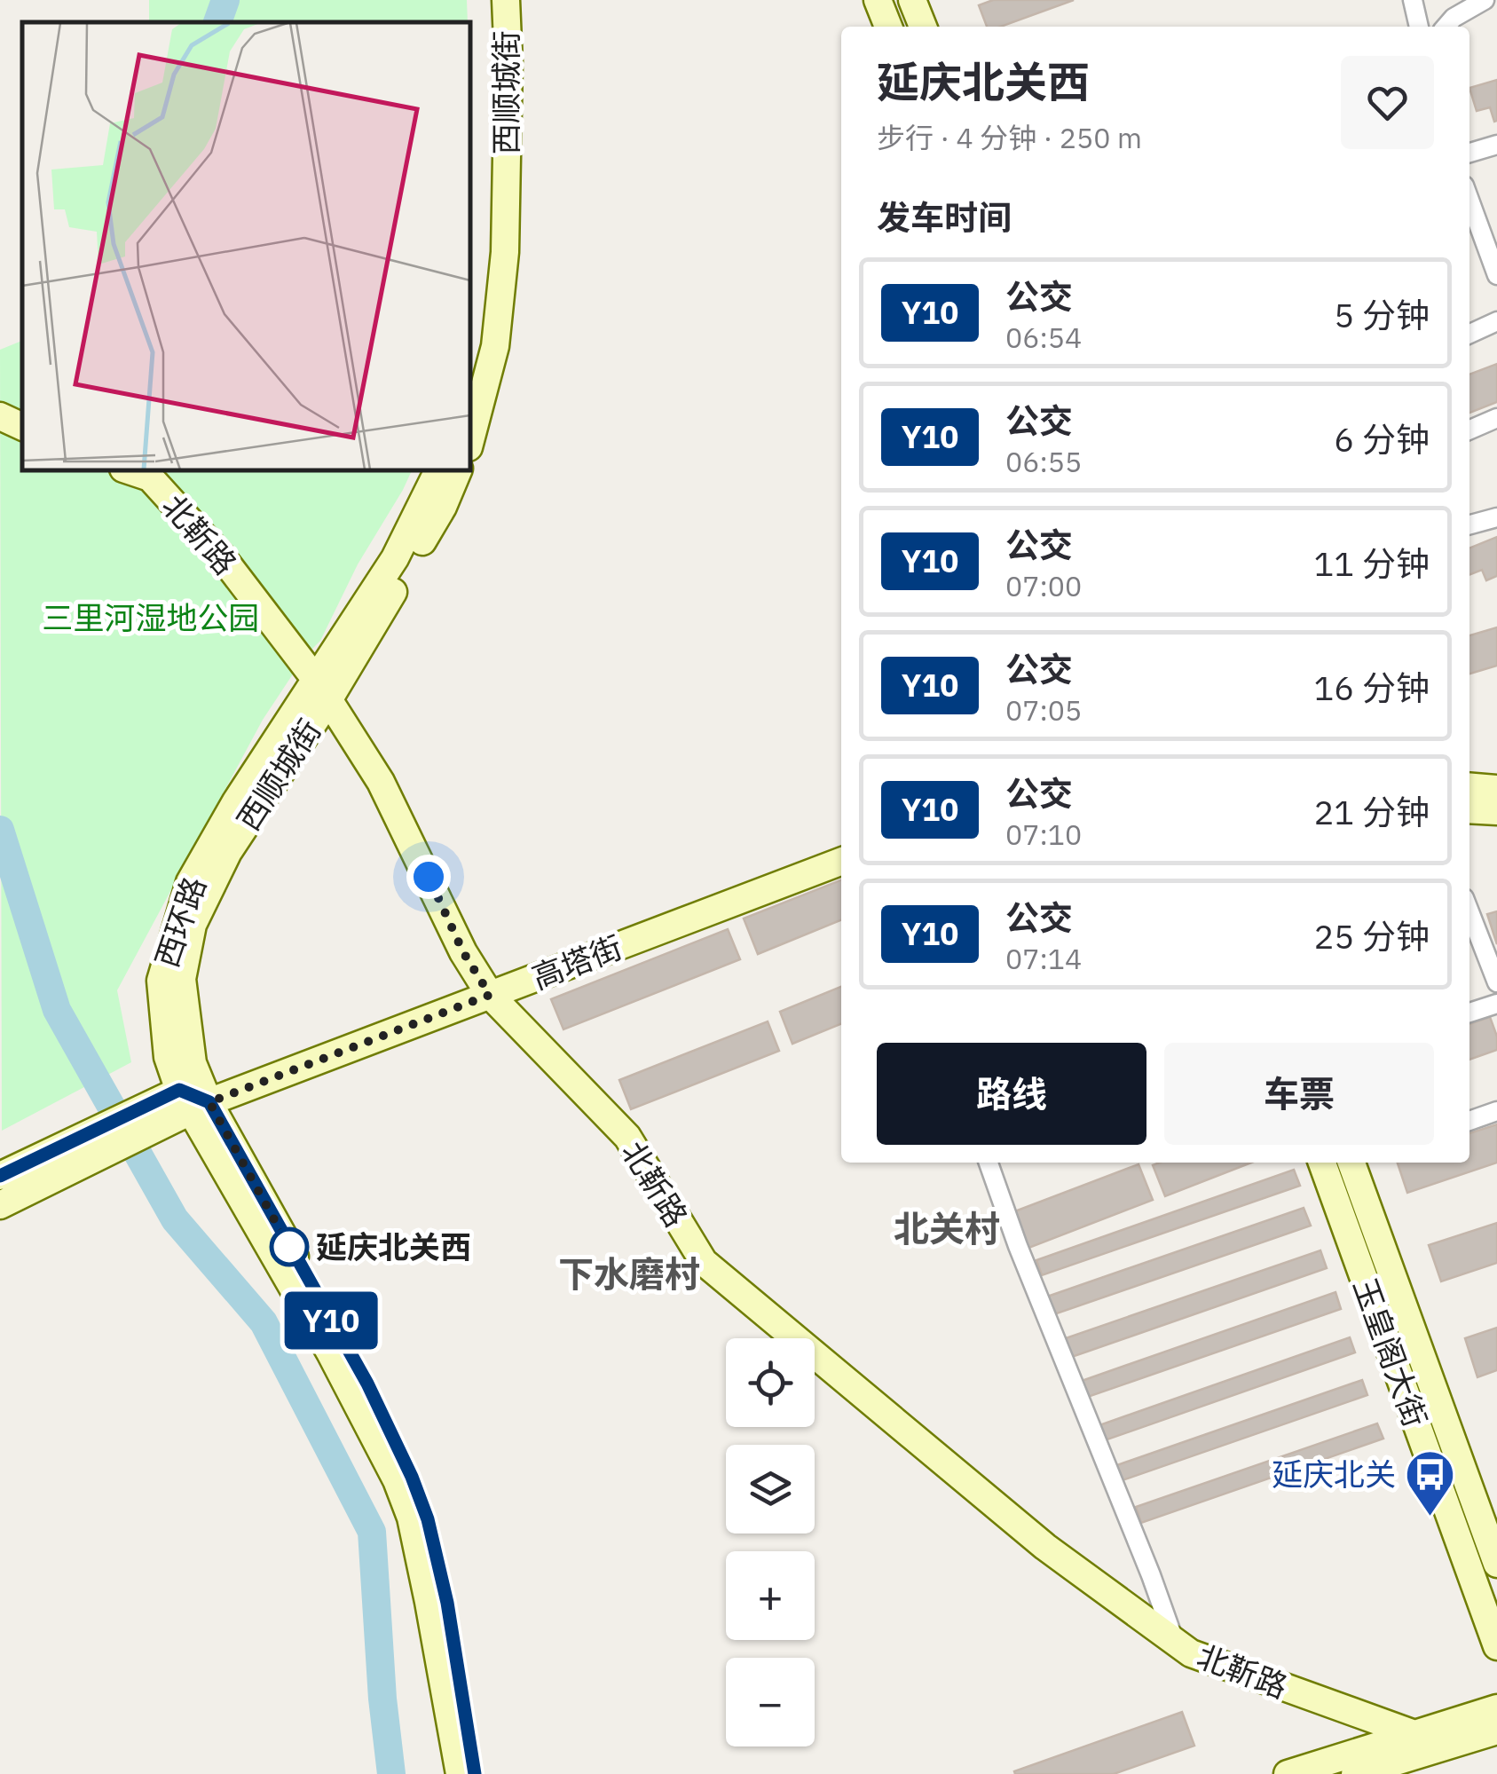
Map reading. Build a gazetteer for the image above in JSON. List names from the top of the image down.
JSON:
{
  "streets": {
    "street": [
      "西顺城街",
      "北靳路",
      "西环路",
      "高塔街",
      "玉皇阁大街"
    ]
  },
  "crossings": [
    ["西顺城街", "北靳路"],
    ["西顺城街", "西环路"],
    ["北靳路", "西环路"],
    ["北靳路", "高塔街"],
    ["西环路", "高塔街"]
  ],
  "districts": ["北关村", "下水磨村"],
  "parks": ["三里河湿地公园"],
  "places": {
    "other": ["延庆北关西"],
    "bus stop": ["延庆北关"]
  },
  "lines": ["bus line Y10"],
  "page": {
    "on_map": "Y10",
    "heading": [
      ["延庆北关西", "步行 · 4 分钟 · 250 m"],
      "发车时间"
    ],
    "list": [
      {
        "mark": "Y10",
        "name": "公交",
        "note": "06:54",
        "value": "5 分钟"
      },
      {
        "mark": "Y10",
        "name": "公交",
        "note": "06:55",
        "value": "6 分钟"
      },
      {
        "mark": "Y10",
        "name": "公交",
        "note": "07:00",
        "value": "11 分钟"
      },
      {
        "mark": "Y10",
        "name": "公交",
        "note": "07:05",
        "value": "16 分钟"
      },
      {
        "mark": "Y10",
        "name": "公交",
        "note": "07:10",
        "value": "21 分钟"
      },
      {
        "mark": "Y10",
        "name": "公交",
        "note": "07:14",
        "value": "25 分钟"
      }
    ],
    "buttons": ["路线", "车票"],
    "map_buttons": ["+", "−"]
  }
}
